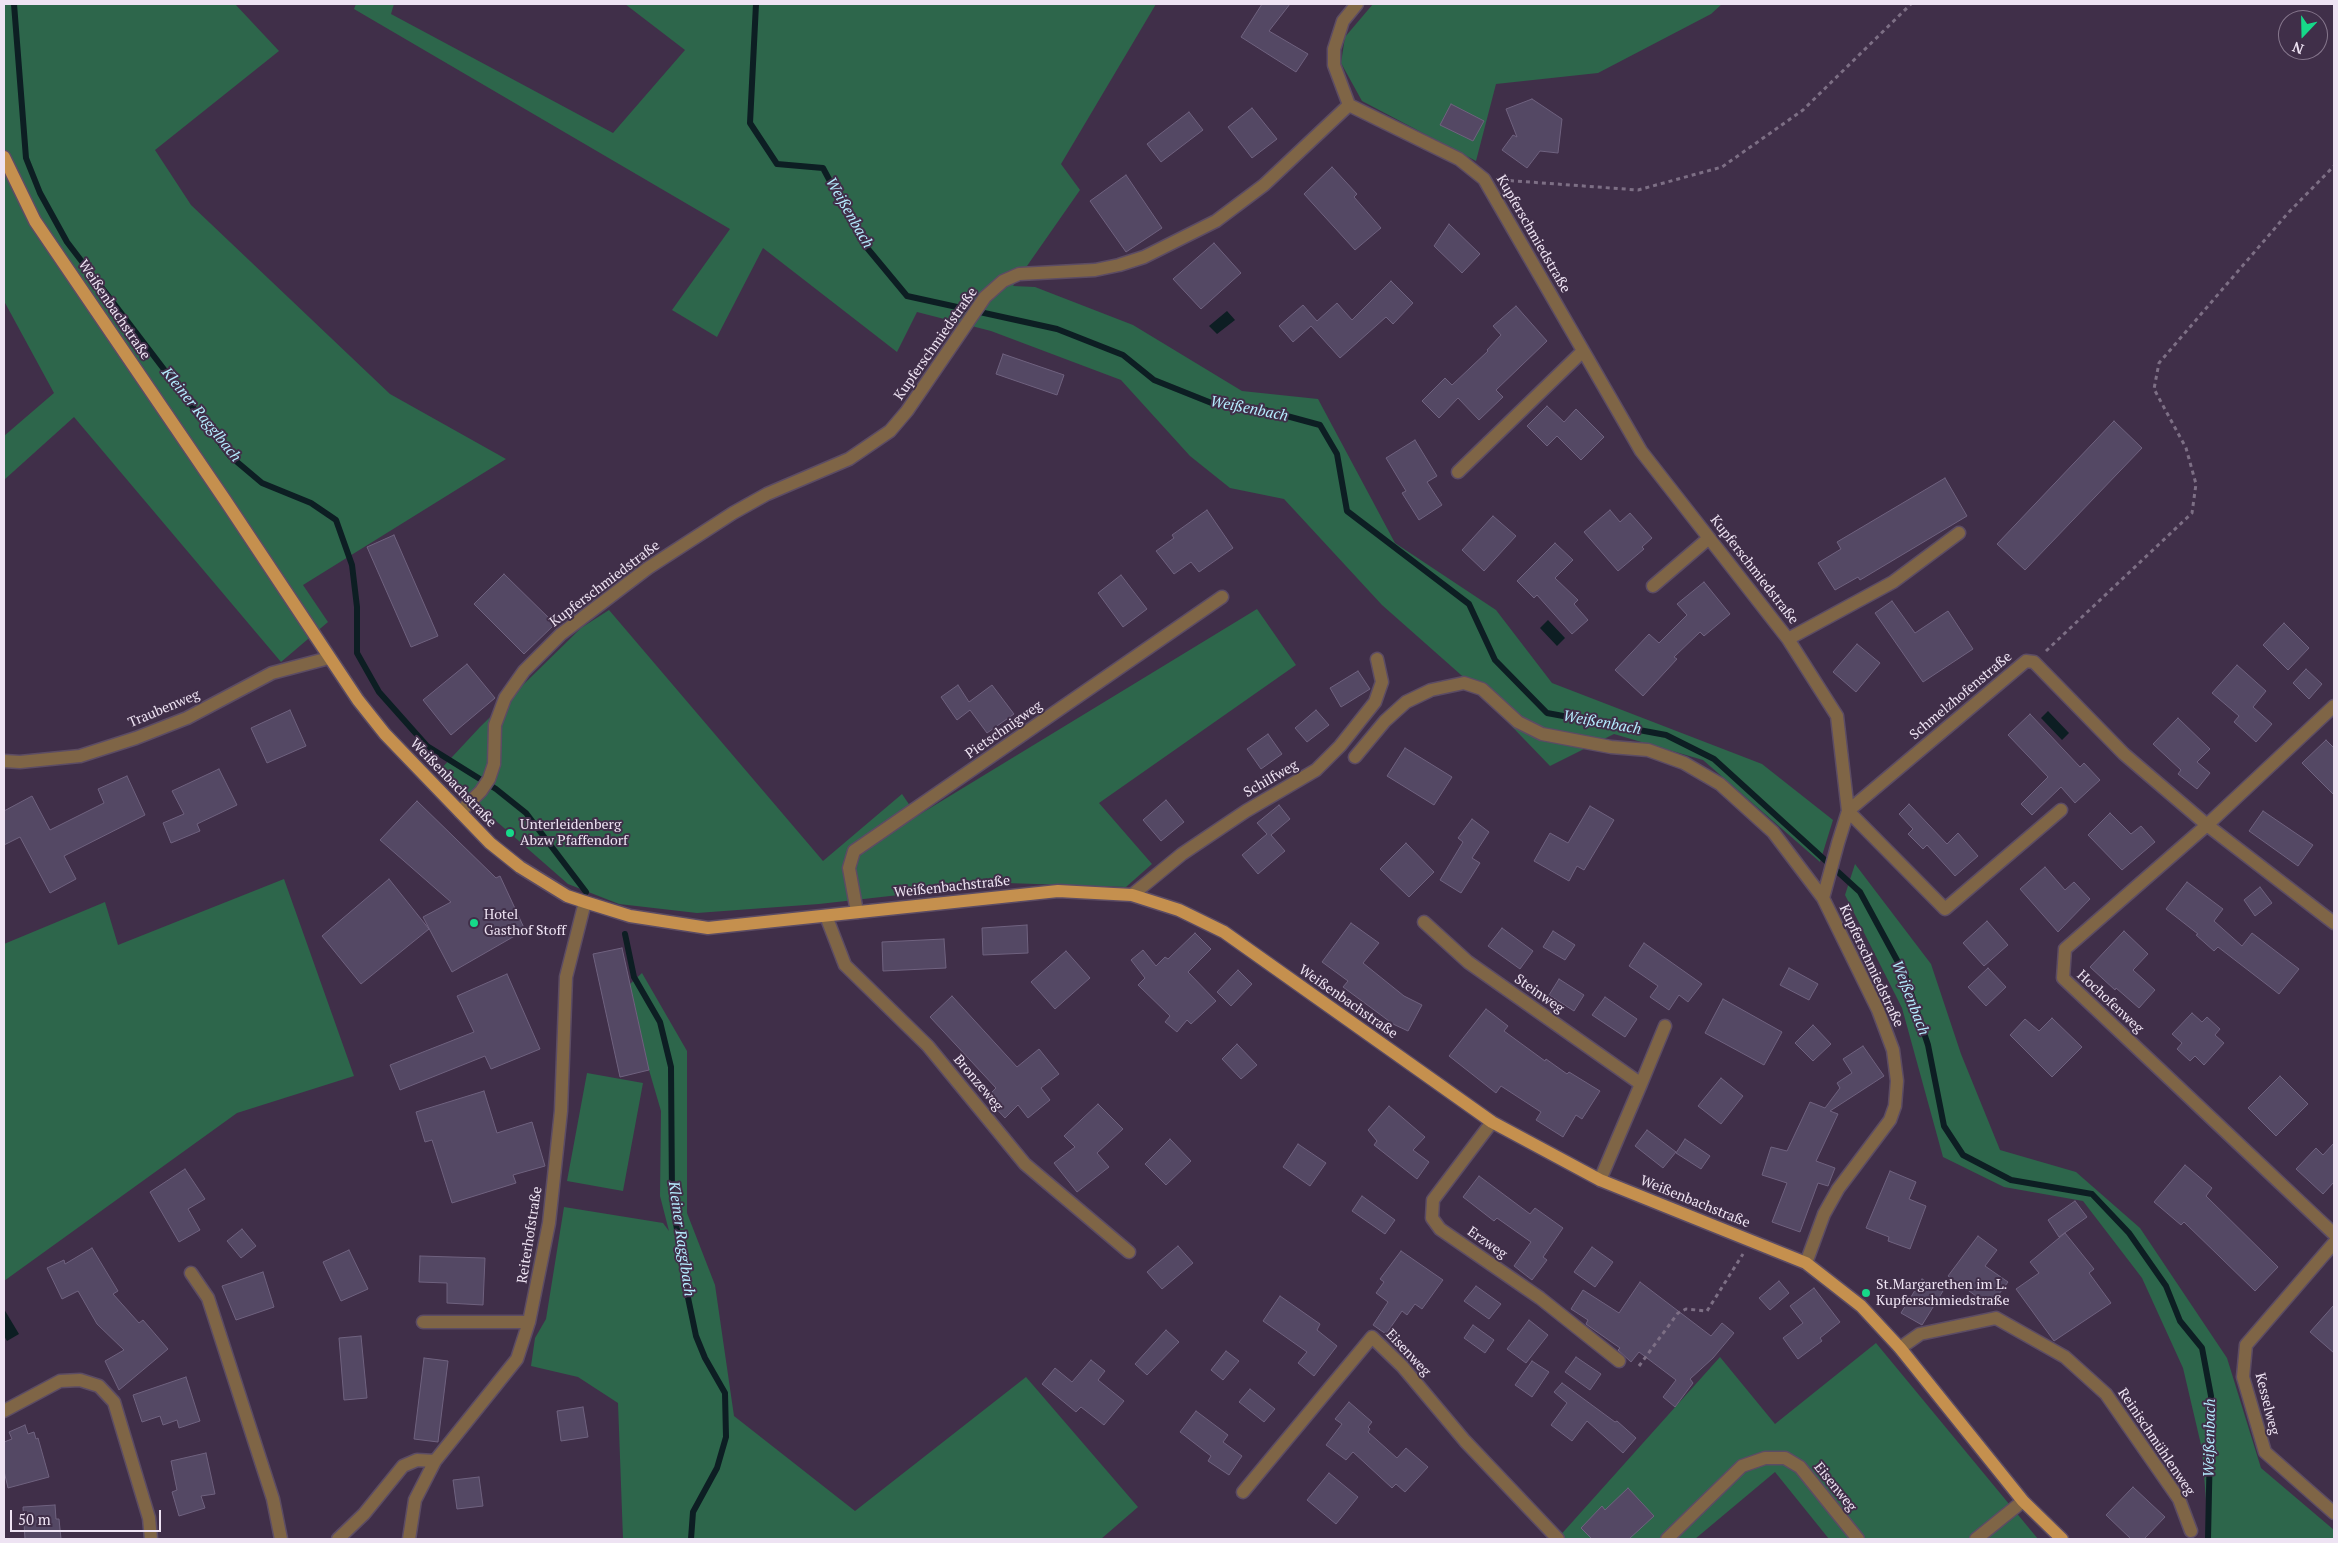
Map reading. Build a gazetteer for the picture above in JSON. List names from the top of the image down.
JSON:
{
  "streets": {
    "main road": ["Weißenbachstraße"],
    "street": [
      "Kupferschmiedstraße",
      "Schmelzhofenstraße",
      "Traubenweg",
      "Pietschnigweg",
      "Schilfweg",
      "Steinweg",
      "Hochofenweg",
      "Bronzeweg",
      "Reiterhofstraße",
      "Erzweg",
      "Eisenweg",
      "Kesselweg",
      "Reinischmühlenweg"
    ]
  },
  "crossings": [
    ["Kupferschmiedstraße", "Weißenbachstraße"],
    ["Kupferschmiedstraße", "Schmelzhofenstraße"],
    ["Weißenbachstraße", "Traubenweg"],
    ["Weißenbachstraße", "Pietschnigweg"],
    ["Weißenbachstraße", "Schilfweg"],
    ["Weißenbachstraße", "Bronzeweg"],
    ["Weißenbachstraße", "Reiterhofstraße"],
    ["Weißenbachstraße", "Erzweg"],
    ["Weißenbachstraße", "Reinischmühlenweg"],
    ["Schmelzhofenstraße", "Hochofenweg"]
  ],
  "water": ["Weißenbach", "Kleiner Ragglbach"],
  "places": ["Unterleidenberg Abzw Pfaffendorf", "Hotel Gasthof Stoff", "St.Margarethen im L. Kupferschmiedstraße"],
  "scale_bar": "50 m",
  "north": "bottom"
}
